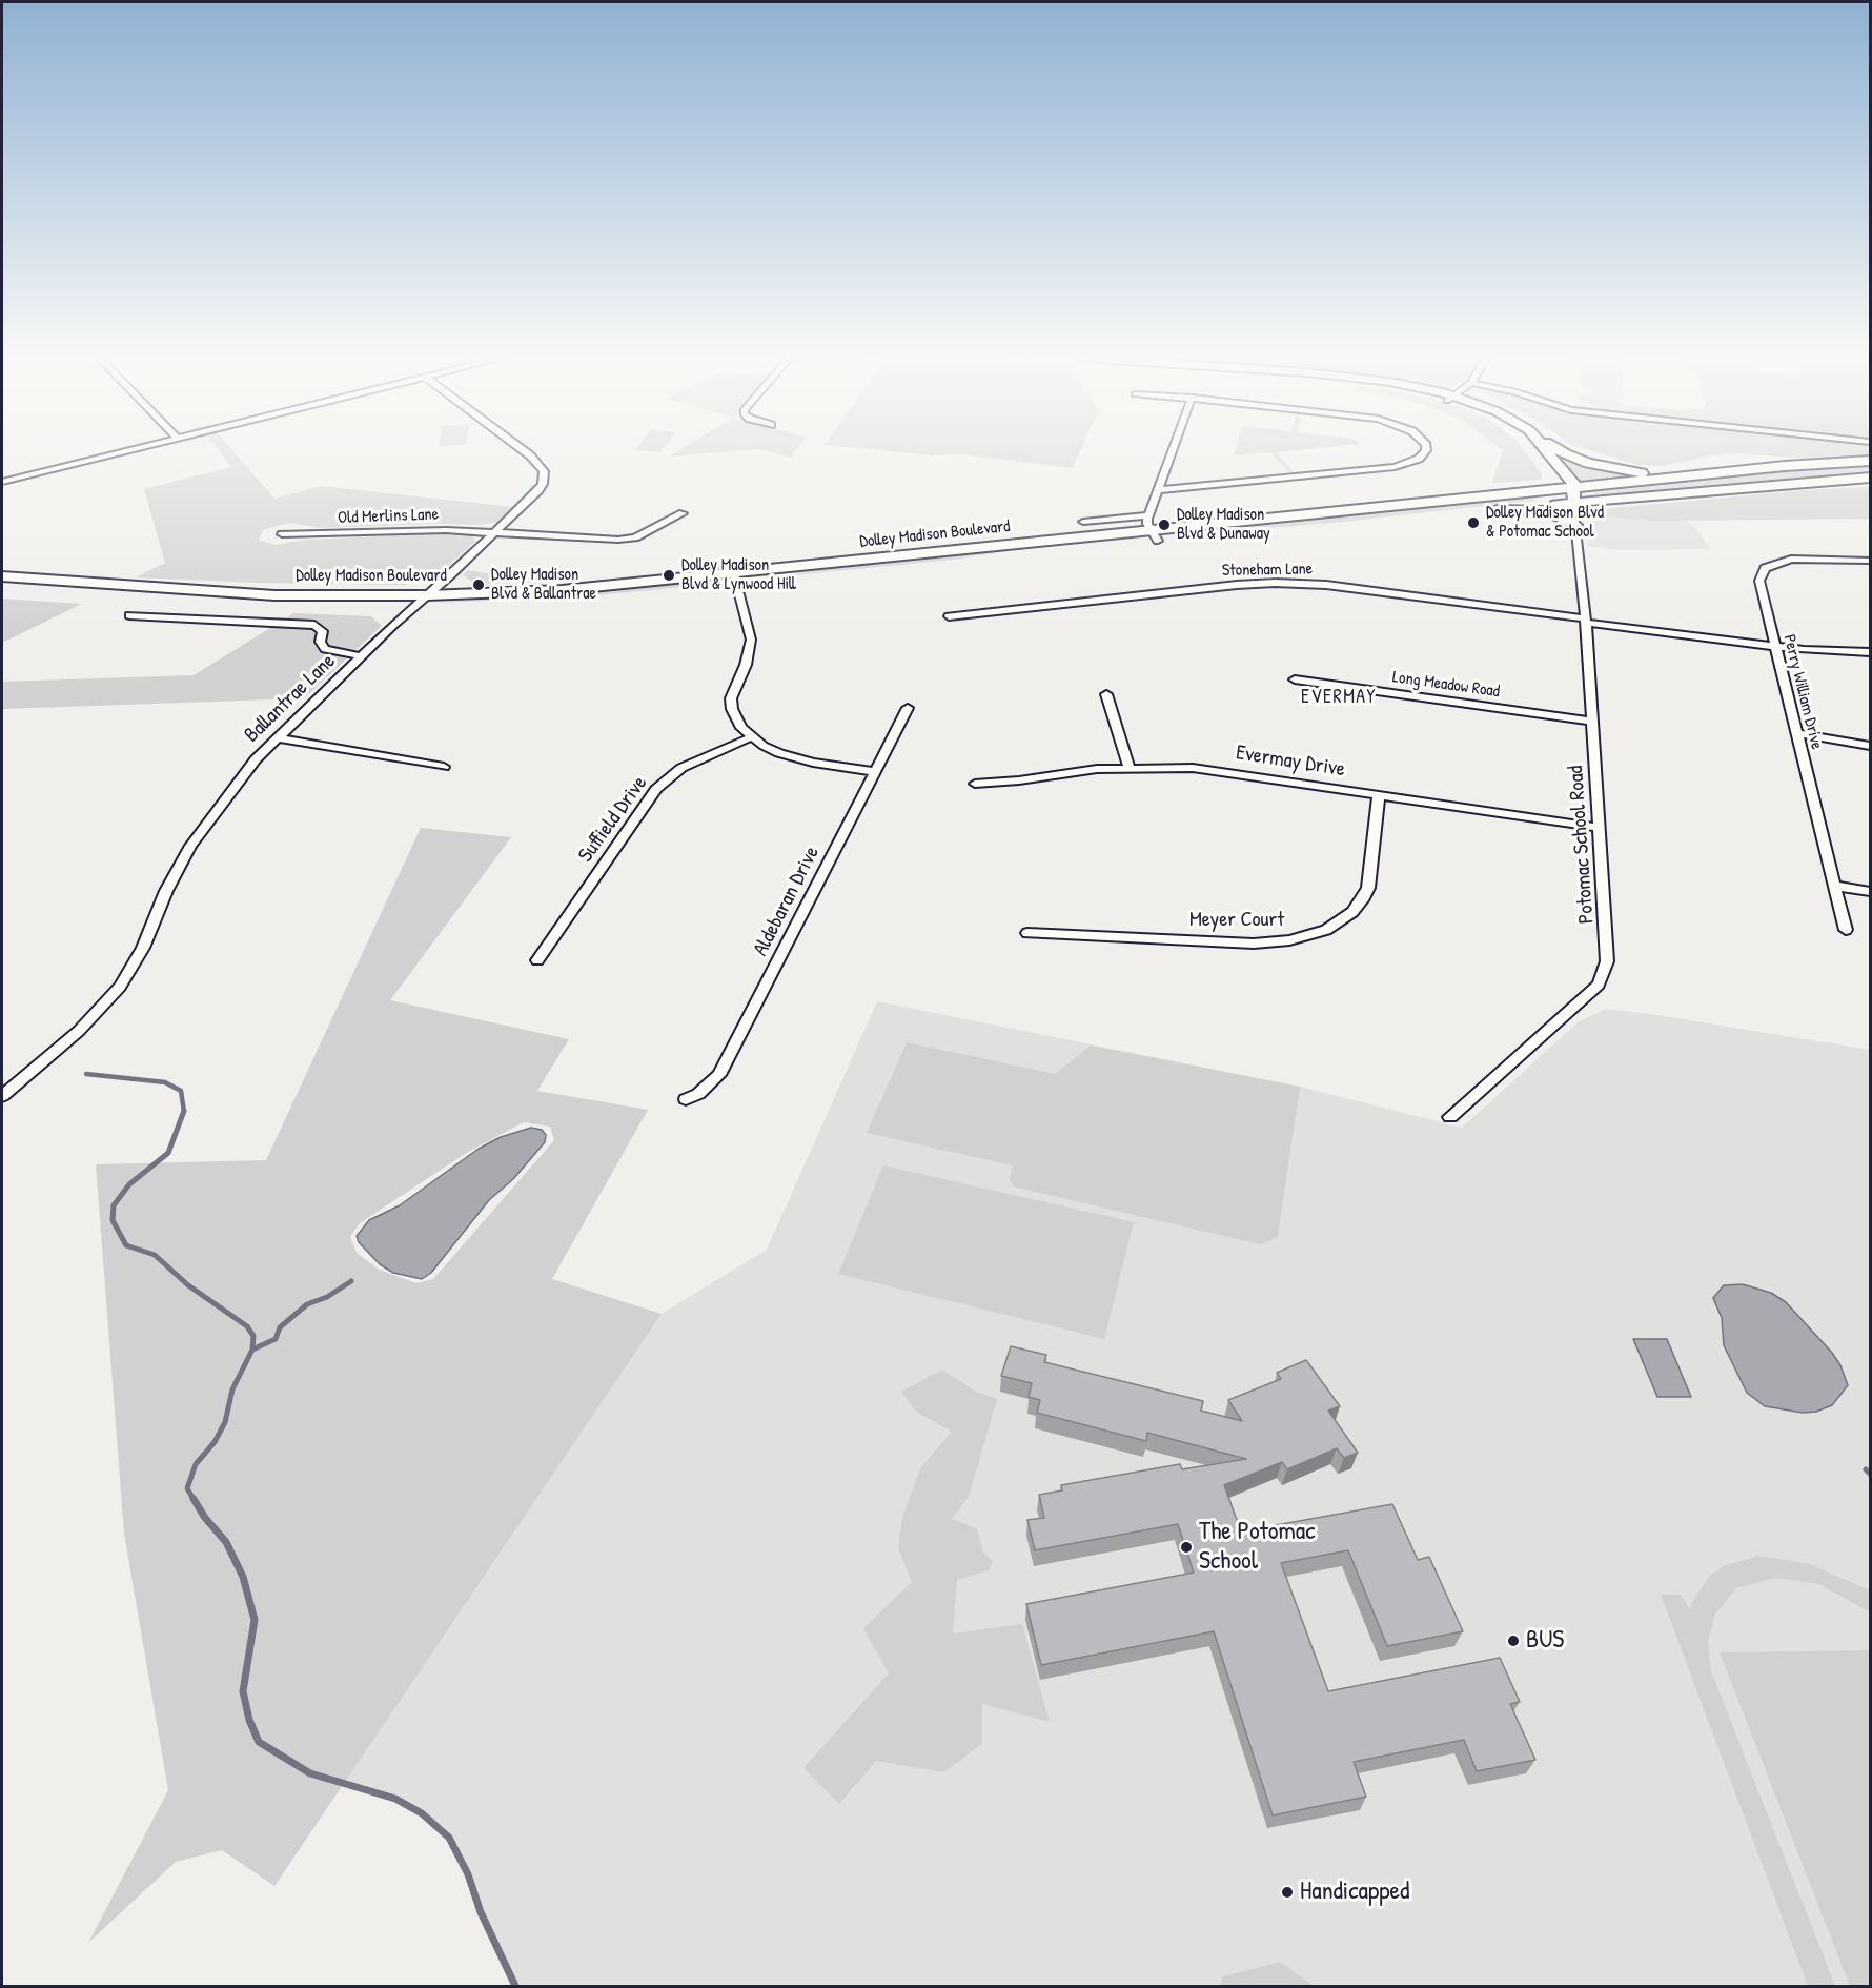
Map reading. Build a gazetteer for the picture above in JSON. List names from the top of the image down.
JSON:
{
  "streets": {
    "main road": ["Dolley Madison Boulevard"],
    "street": [
      "Old Merlins Lane",
      "Stoneham Lane",
      "Long Meadow Road",
      "Perry William Drive",
      "Ballantrae Lane",
      "Evermay Drive",
      "Suffield Drive",
      "Potomac School Road",
      "Aldebaran Drive",
      "Meyer Court"
    ]
  },
  "crossings": [
    ["Old Merlins Lane", "Ballantrae Lane"],
    ["Dolley Madison Boulevard", "Ballantrae Lane"],
    ["Stoneham Lane", "Perry William Drive"],
    ["Stoneham Lane", "Potomac School Road"],
    ["Long Meadow Road", "Potomac School Road"],
    ["Evermay Drive", "Potomac School Road"],
    ["Evermay Drive", "Meyer Court"]
  ],
  "districts": ["EVERMAY"],
  "places": [
    "Dolley Madison Blvd & Potomac School",
    "Dolley Madison Blvd & Dunaway",
    "Dolley Madison Blvd & Lynwood Hill",
    "Dolley Madison Blvd & Ballantrae",
    "The Potomac School",
    "BUS",
    "Handicapped"
  ]
}
